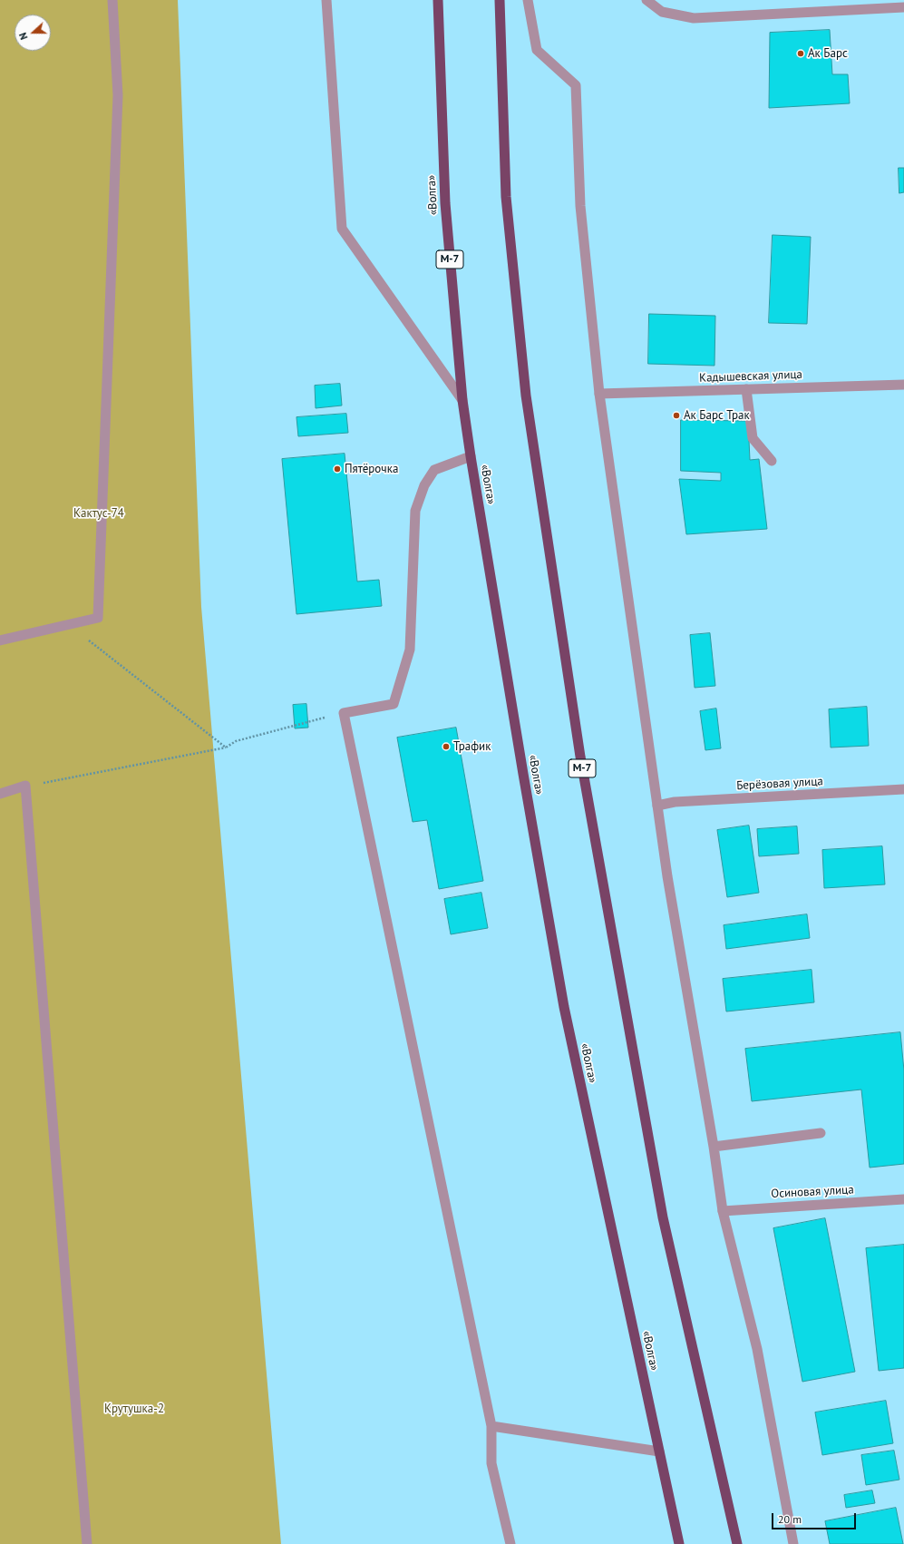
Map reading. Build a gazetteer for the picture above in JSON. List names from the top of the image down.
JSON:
{
  "streets": {
    "highway": ["«Волга»", "М-7"],
    "street": ["Кадышевская улица", "Берёзовая улица", "Осиновая улица"]
  },
  "parks": ["Кактус-74", "Крутушка-2"],
  "places": [
    "Ак Барс",
    "Ак Барс Трак",
    "Пятёрочка",
    "Трафик"
  ],
  "scale_bar": "20 m",
  "north": "left"
}
